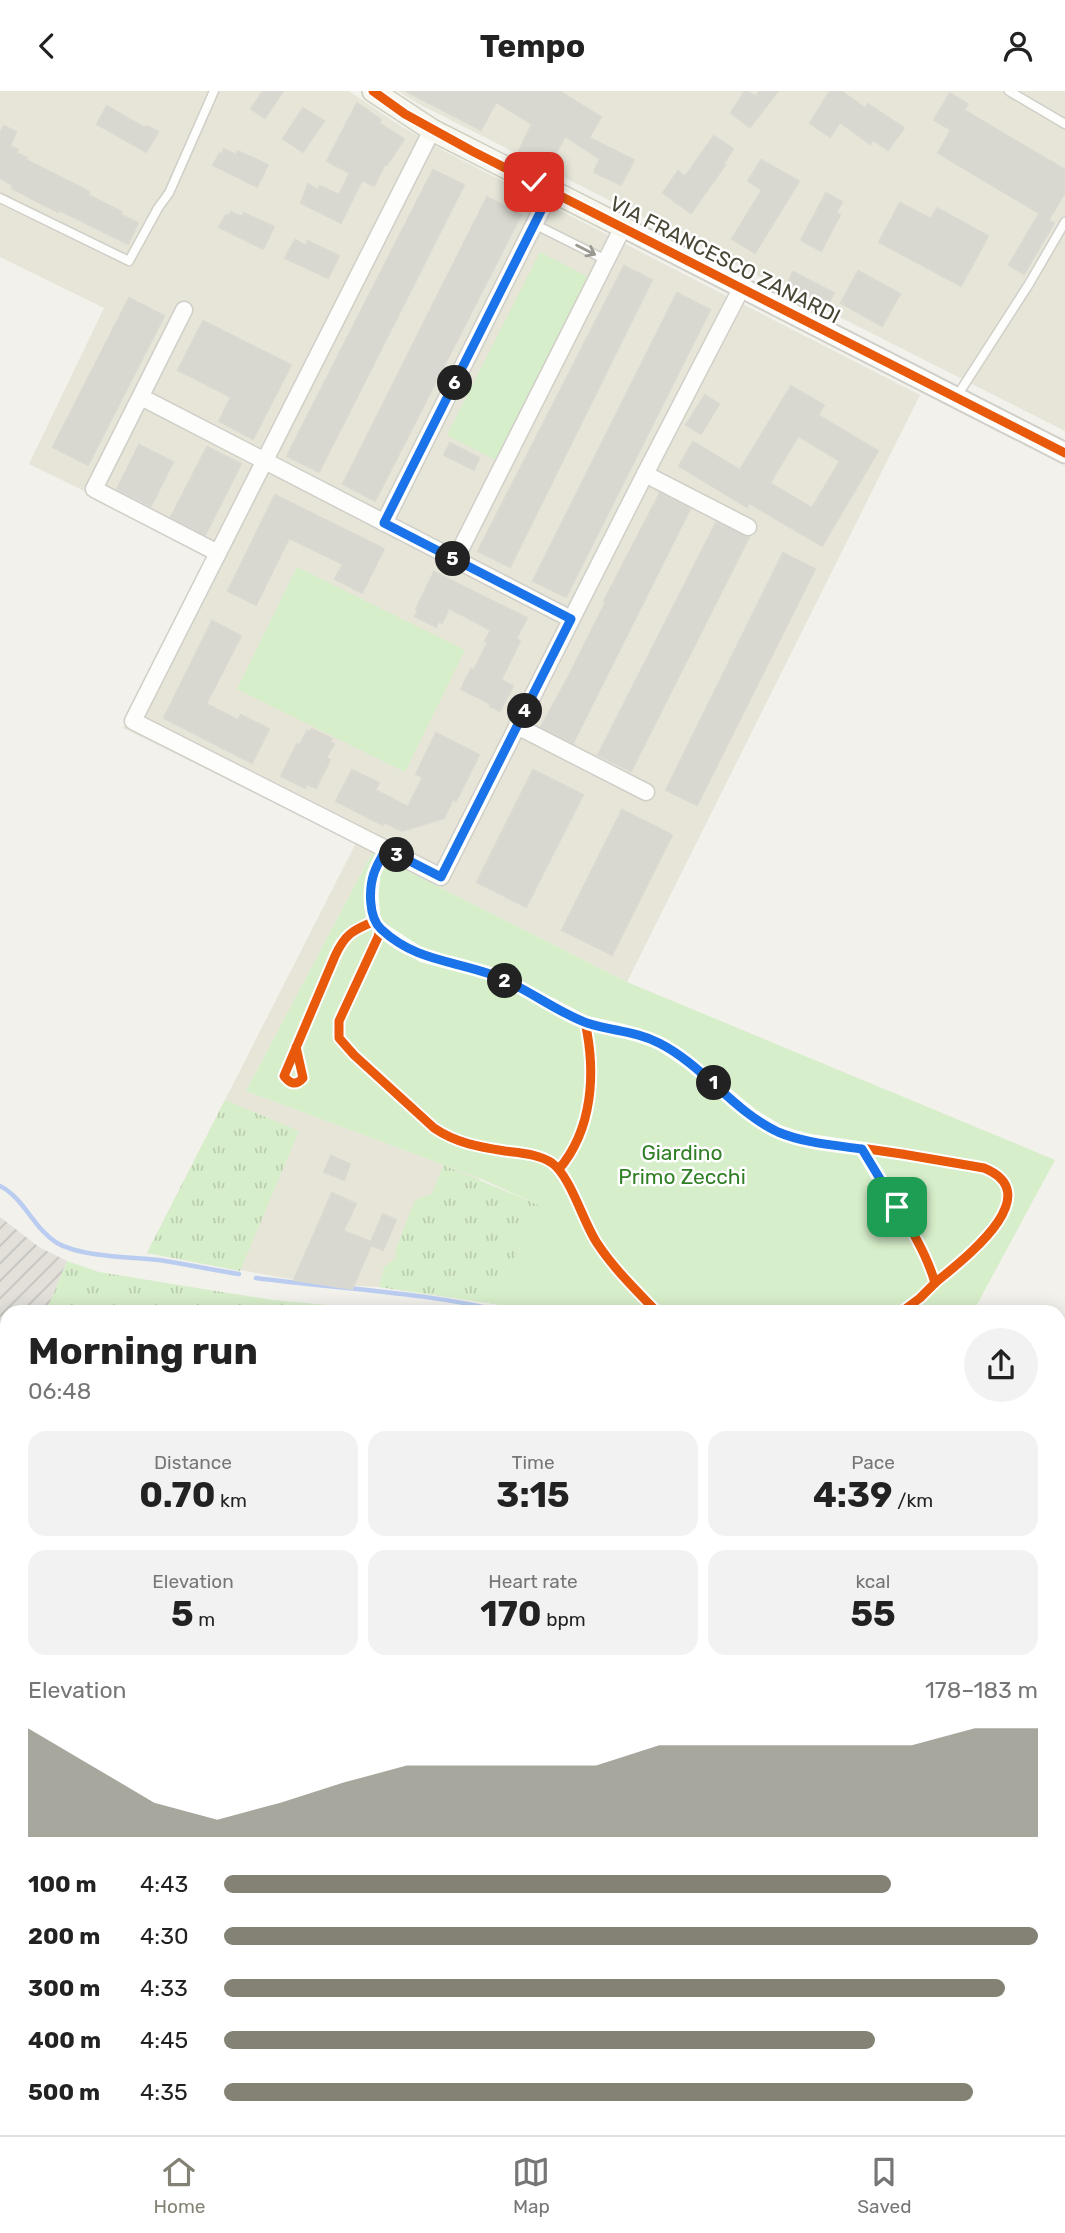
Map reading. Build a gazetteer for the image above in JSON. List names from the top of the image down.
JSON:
{
  "streets": {
    "main road": ["VIA FRANCESCO ZANARDI"]
  },
  "parks": ["Giardino Primo Zecchi"],
  "page": {
    "header": "Tempo",
    "pins": [
      "6",
      "5",
      "4",
      "3",
      "2",
      "1"
    ],
    "heading": ["Morning run", "06:48"],
    "stats": [
      ["Distance", "0.70 km"],
      ["Time", "3:15"],
      ["Pace", "4:39 /km"],
      ["Elevation", "5 m"],
      ["Heart rate", "170 bpm"],
      ["kcal", "55"]
    ],
    "chart": ["Elevation", "178–183 m"],
    "list": [
      {
        "name": "100 m",
        "note": "4:43"
      },
      {
        "name": "200 m",
        "note": "4:30"
      },
      {
        "name": "300 m",
        "note": "4:33"
      },
      {
        "name": "400 m",
        "note": "4:45"
      },
      {
        "name": "500 m",
        "note": "4:35"
      }
    ],
    "tabs": ["Home", "Map", "Saved"]
  }
}
